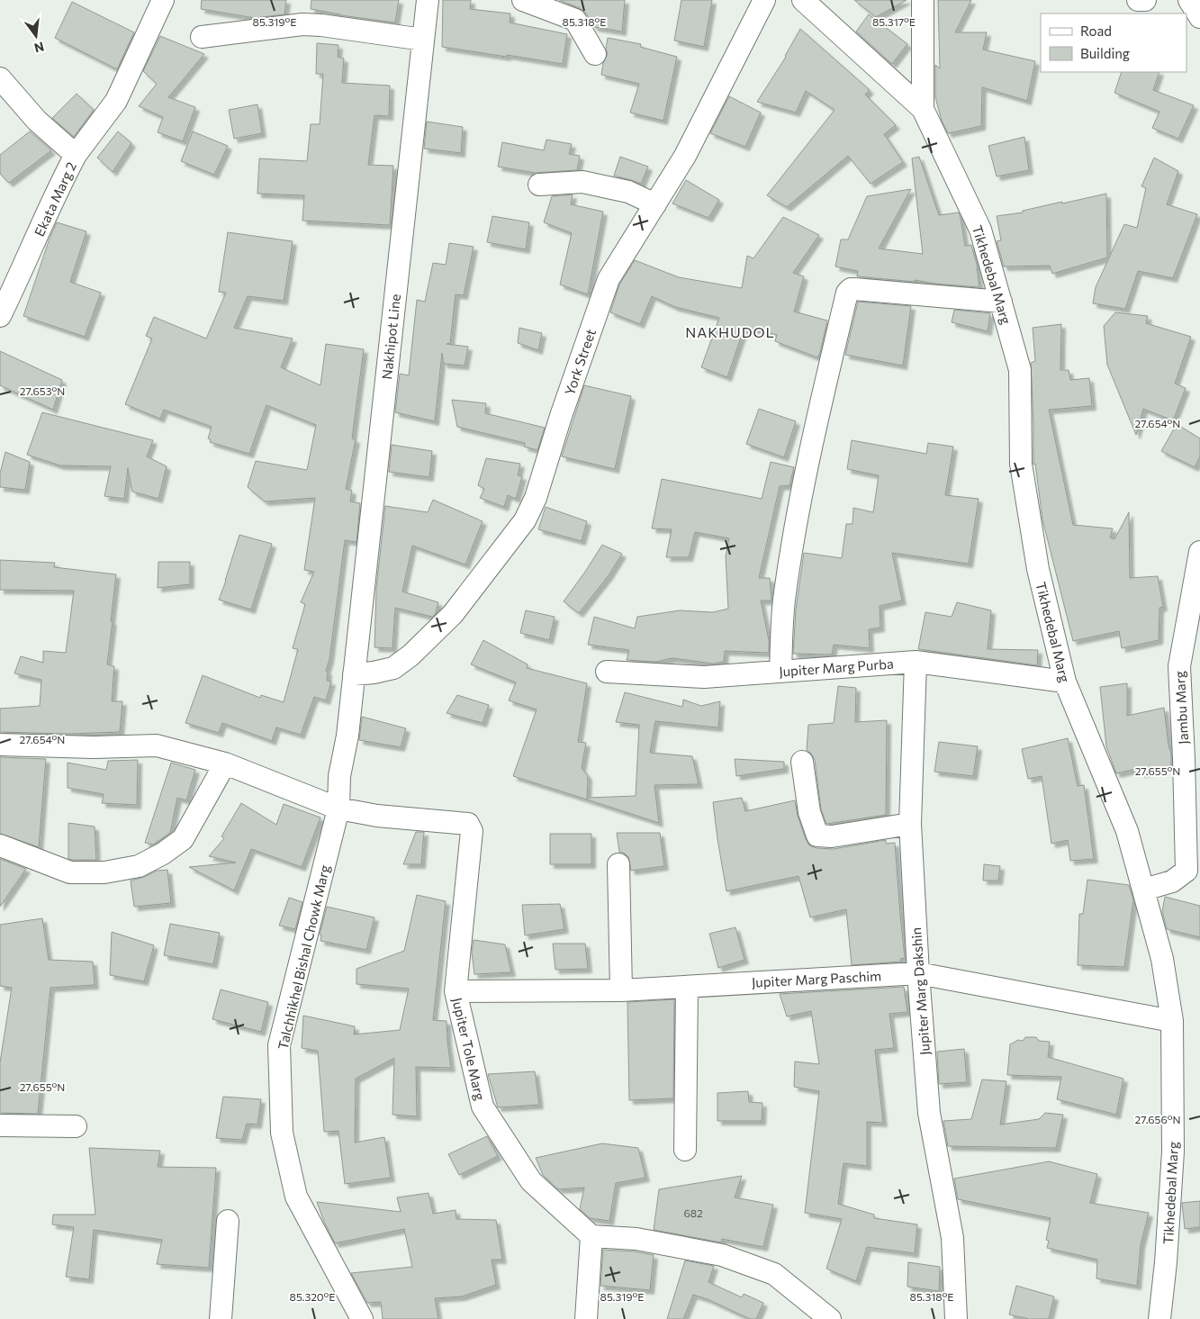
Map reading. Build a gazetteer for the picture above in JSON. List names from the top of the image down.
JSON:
{
  "streets": {
    "street": [
      "Ekata Marg 2",
      "Tikhedebal Marg",
      "Nakhipot Line",
      "York Street",
      "Jupiter Marg Purba",
      "Jambu Marg",
      "Talchhikhel Bishal Chowk Marg",
      "Jupiter Marg Paschim",
      "Jupiter Marg Dakshin",
      "Jupiter Tole Marg"
    ]
  },
  "crossings": [
    ["Tikhedebal Marg", "Jupiter Marg Purba"],
    ["Tikhedebal Marg", "Jambu Marg"],
    ["Tikhedebal Marg", "Jupiter Marg Paschim"],
    ["Nakhipot Line", "York Street"],
    ["Nakhipot Line", "Talchhikhel Bishal Chowk Marg"],
    ["Nakhipot Line", "Jupiter Tole Marg"],
    ["Jupiter Marg Purba", "Jupiter Marg Dakshin"],
    ["Talchhikhel Bishal Chowk Marg", "Jupiter Tole Marg"],
    ["Jupiter Marg Paschim", "Jupiter Marg Dakshin"],
    ["Jupiter Marg Paschim", "Jupiter Tole Marg"]
  ],
  "districts": ["NAKHUDOL"],
  "house_numbers": ["682"],
  "legend": ["Road", "Building"],
  "north": "bottom",
  "coordinates": [
    "85.319°E",
    "85.318°E",
    "85.317°E",
    "27.653°N",
    "27.654°N",
    "27.655°N",
    "27.656°N",
    "85.320°E"
  ]
}
